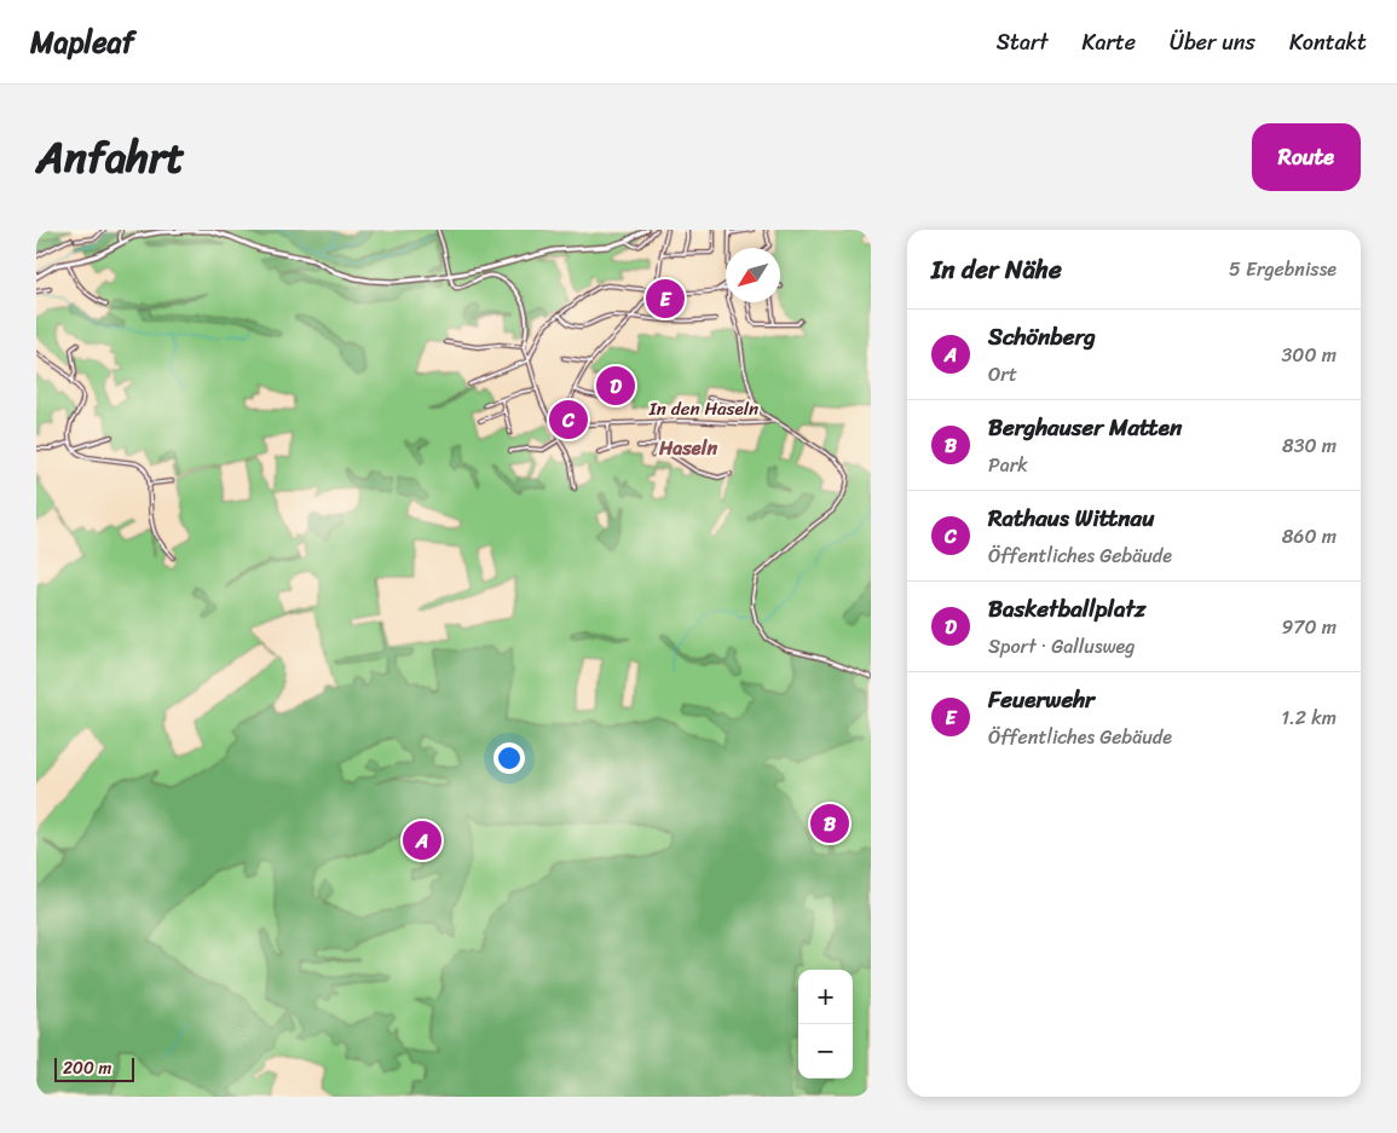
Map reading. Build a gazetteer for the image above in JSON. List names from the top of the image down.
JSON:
{
  "streets": {
    "street": ["In den Haseln"]
  },
  "districts": ["Haseln"],
  "scale_bar": "200 m",
  "north": "bottom left",
  "page": {
    "header": "Mapleaf",
    "nav": [
      "Start",
      "Karte",
      "Über uns",
      "Kontakt"
    ],
    "title": "Anfahrt",
    "buttons": "Route",
    "heading": ["In der Nähe", "5 Ergebnisse"],
    "pins": [
      "E",
      "D",
      "C",
      "B",
      "A"
    ],
    "list": [
      {
        "mark": "A",
        "name": "Schönberg",
        "note": "Ort",
        "value": "300 m"
      },
      {
        "mark": "B",
        "name": "Berghauser Matten",
        "note": "Park",
        "value": "830 m"
      },
      {
        "mark": "C",
        "name": "Rathaus Wittnau",
        "note": "Öffentliches Gebäude",
        "value": "860 m"
      },
      {
        "mark": "D",
        "name": "Basketballplatz",
        "note": "Sport · Gallusweg",
        "value": "970 m"
      },
      {
        "mark": "E",
        "name": "Feuerwehr",
        "note": "Öffentliches Gebäude",
        "value": "1.2 km"
      }
    ],
    "map_buttons": ["+", "−"],
    "scale": "200 m"
  }
}
